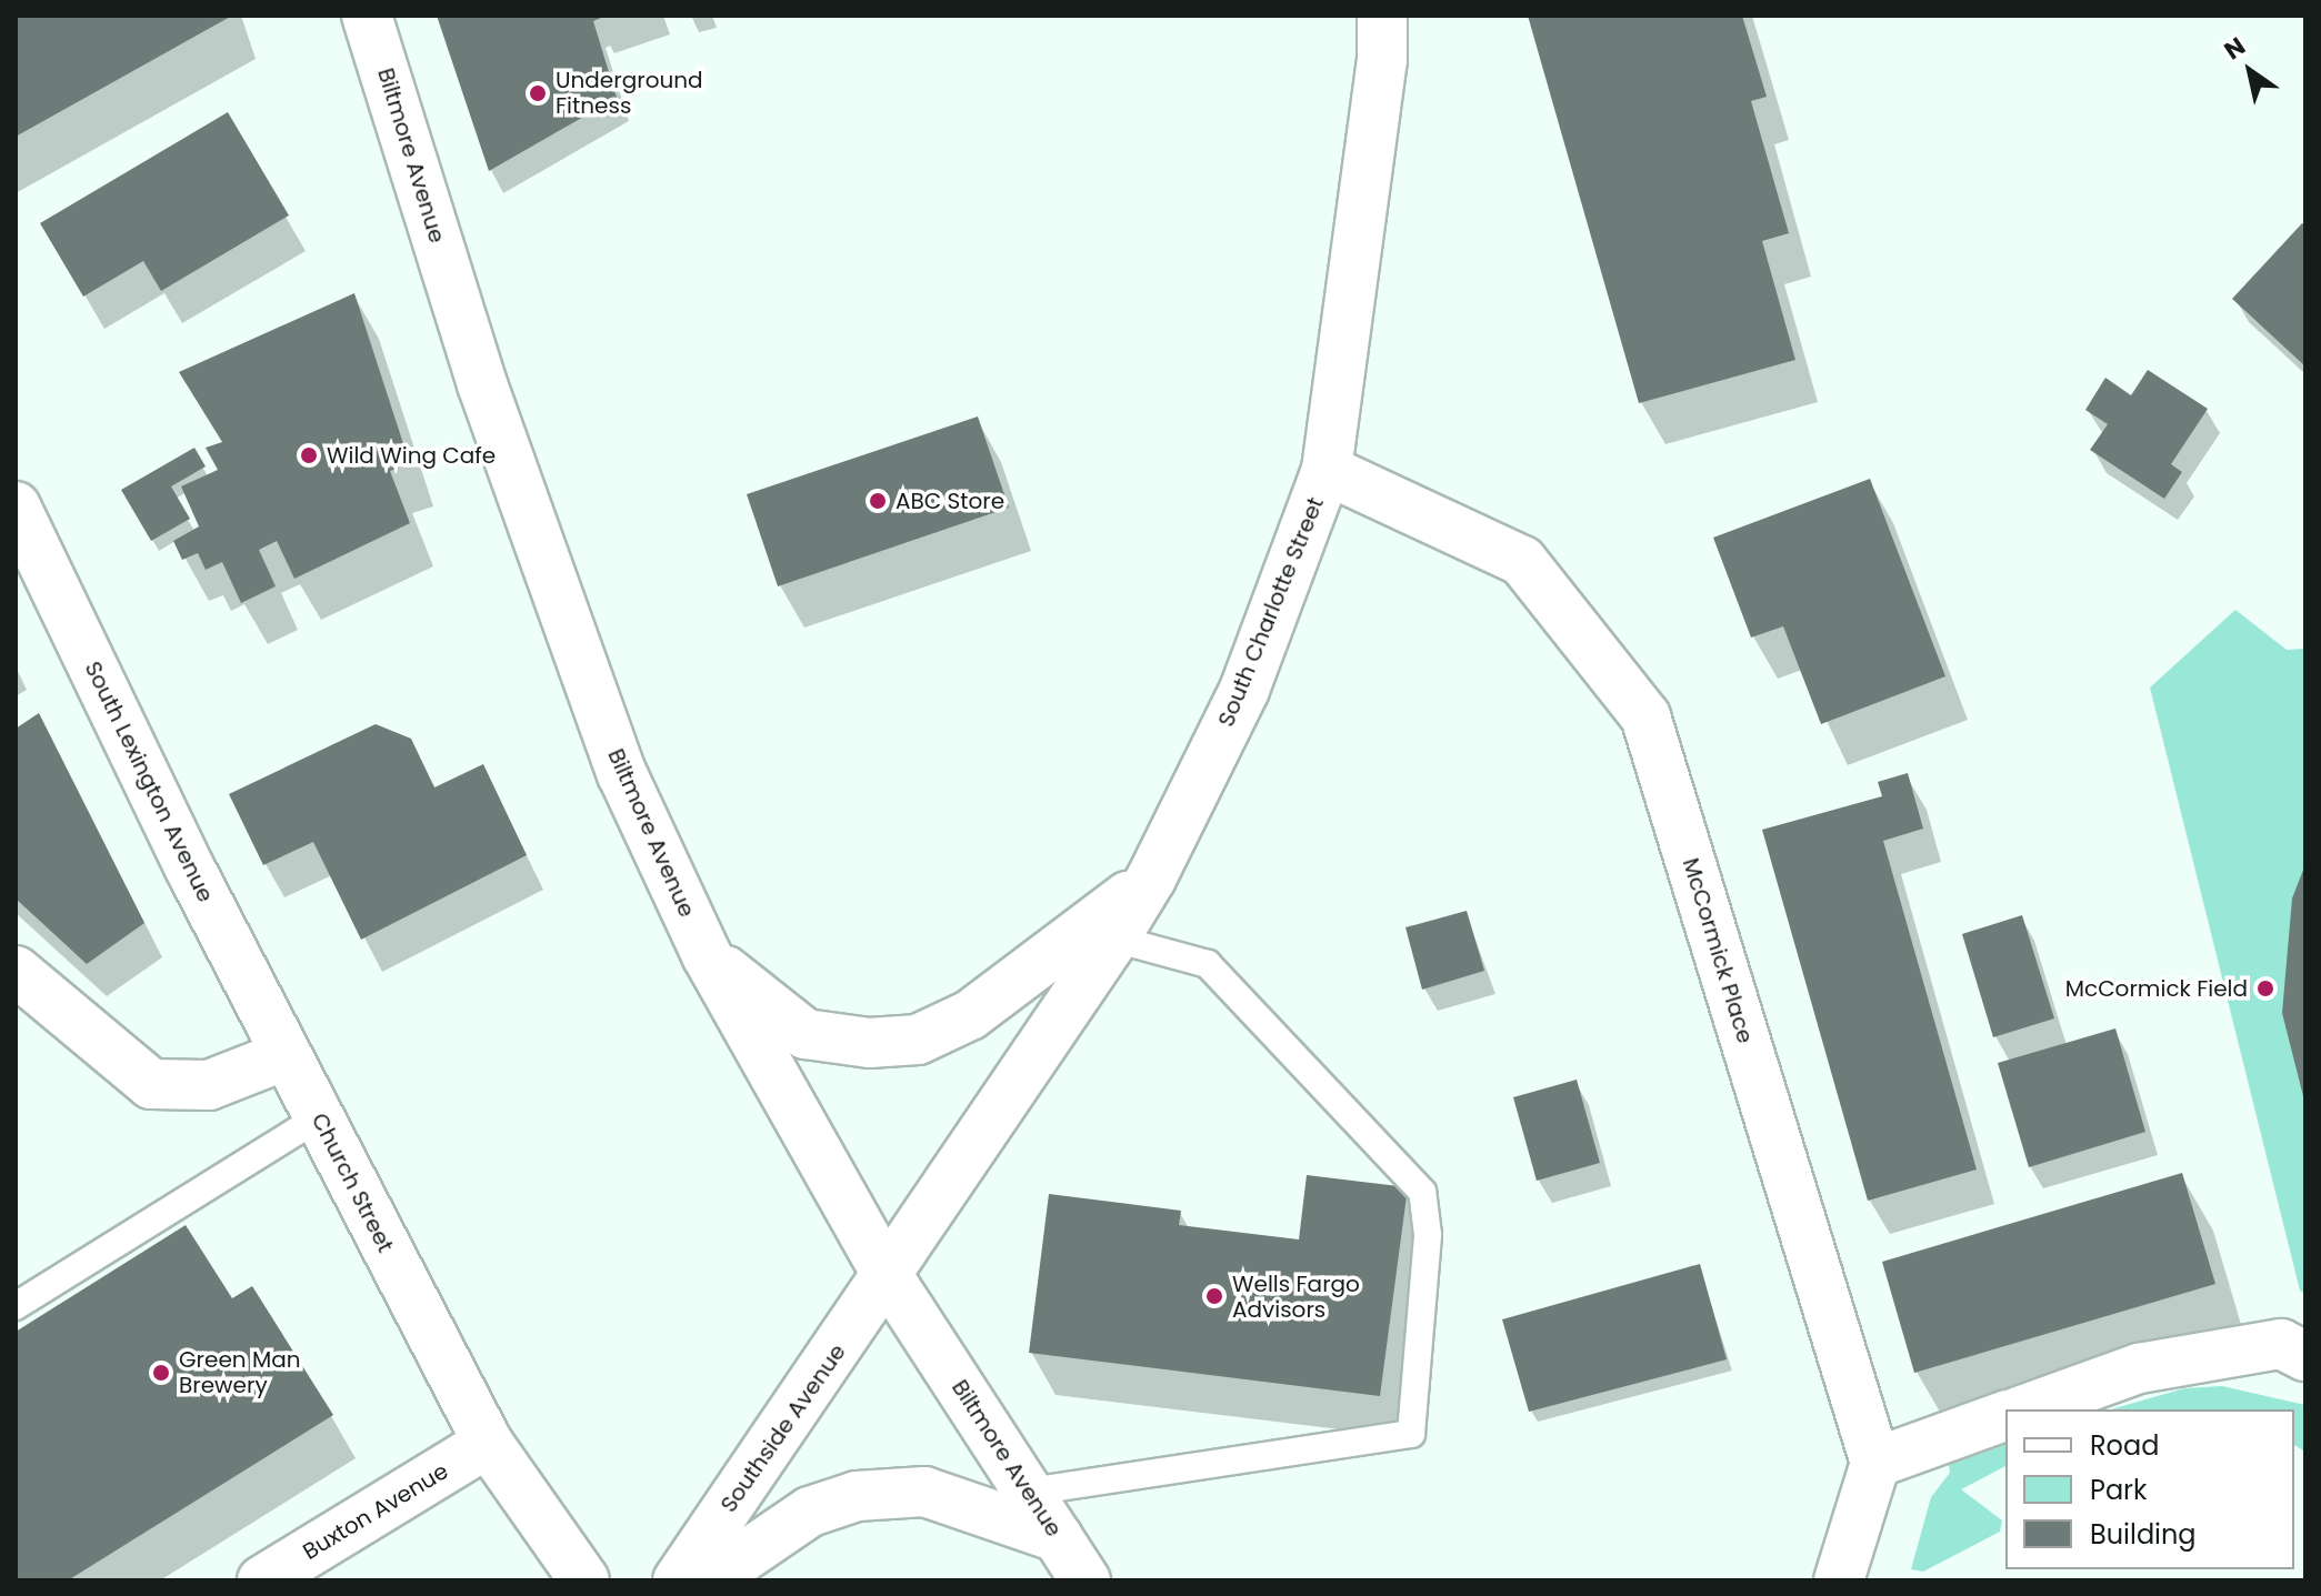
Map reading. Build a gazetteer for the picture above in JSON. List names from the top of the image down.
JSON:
{
  "streets": {
    "main road": [
      "Biltmore Avenue",
      "South Charlotte Street",
      "South Lexington Avenue",
      "McCormick Place",
      "Church Street",
      "Southside Avenue",
      "Buxton Avenue"
    ]
  },
  "crossings": [
    ["Biltmore Avenue", "South Charlotte Street"],
    ["Biltmore Avenue", "Southside Avenue"],
    ["South Charlotte Street", "McCormick Place"],
    ["South Charlotte Street", "Southside Avenue"],
    ["South Lexington Avenue", "Church Street"],
    ["Church Street", "Buxton Avenue"]
  ],
  "places": [
    "Underground Fitness",
    "Wild Wing Cafe",
    "ABC Store",
    "McCormick Field",
    "Wells Fargo Advisors",
    "Green Man Brewery"
  ],
  "legend": ["Road", "Park", "Building"],
  "north": "top left"
}
